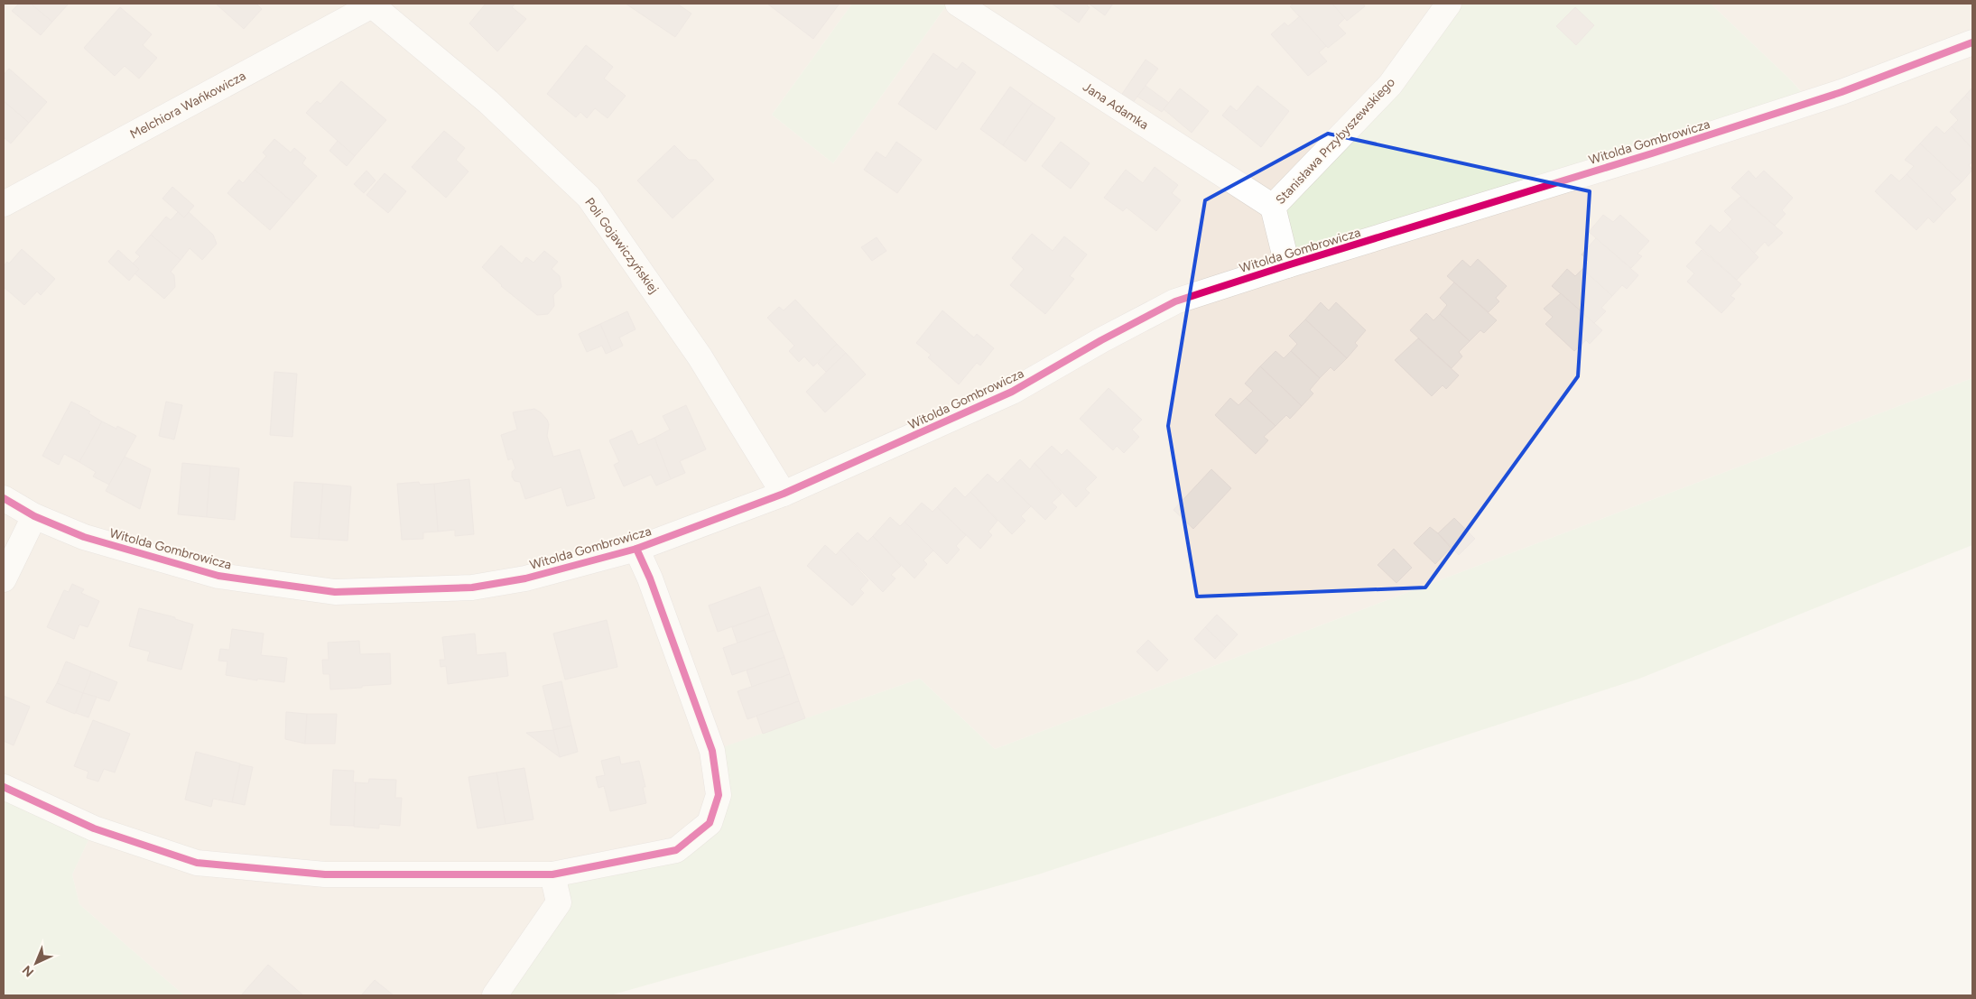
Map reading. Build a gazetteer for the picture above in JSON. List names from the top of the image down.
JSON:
{
  "streets": {
    "street": [
      "Melchiora Wańkowicza",
      "Jana Adamka",
      "Stanisława Przybyszewskiego",
      "Witolda Gombrowicza",
      "Poli Gojawiczyńskiej"
    ]
  },
  "crossings": [
    ["Melchiora Wańkowicza", "Poli Gojawiczyńskiej"],
    ["Jana Adamka", "Stanisława Przybyszewskiego"],
    ["Stanisława Przybyszewskiego", "Witolda Gombrowicza"],
    ["Witolda Gombrowicza", "Poli Gojawiczyńskiej"]
  ],
  "north": "bottom left"
}
